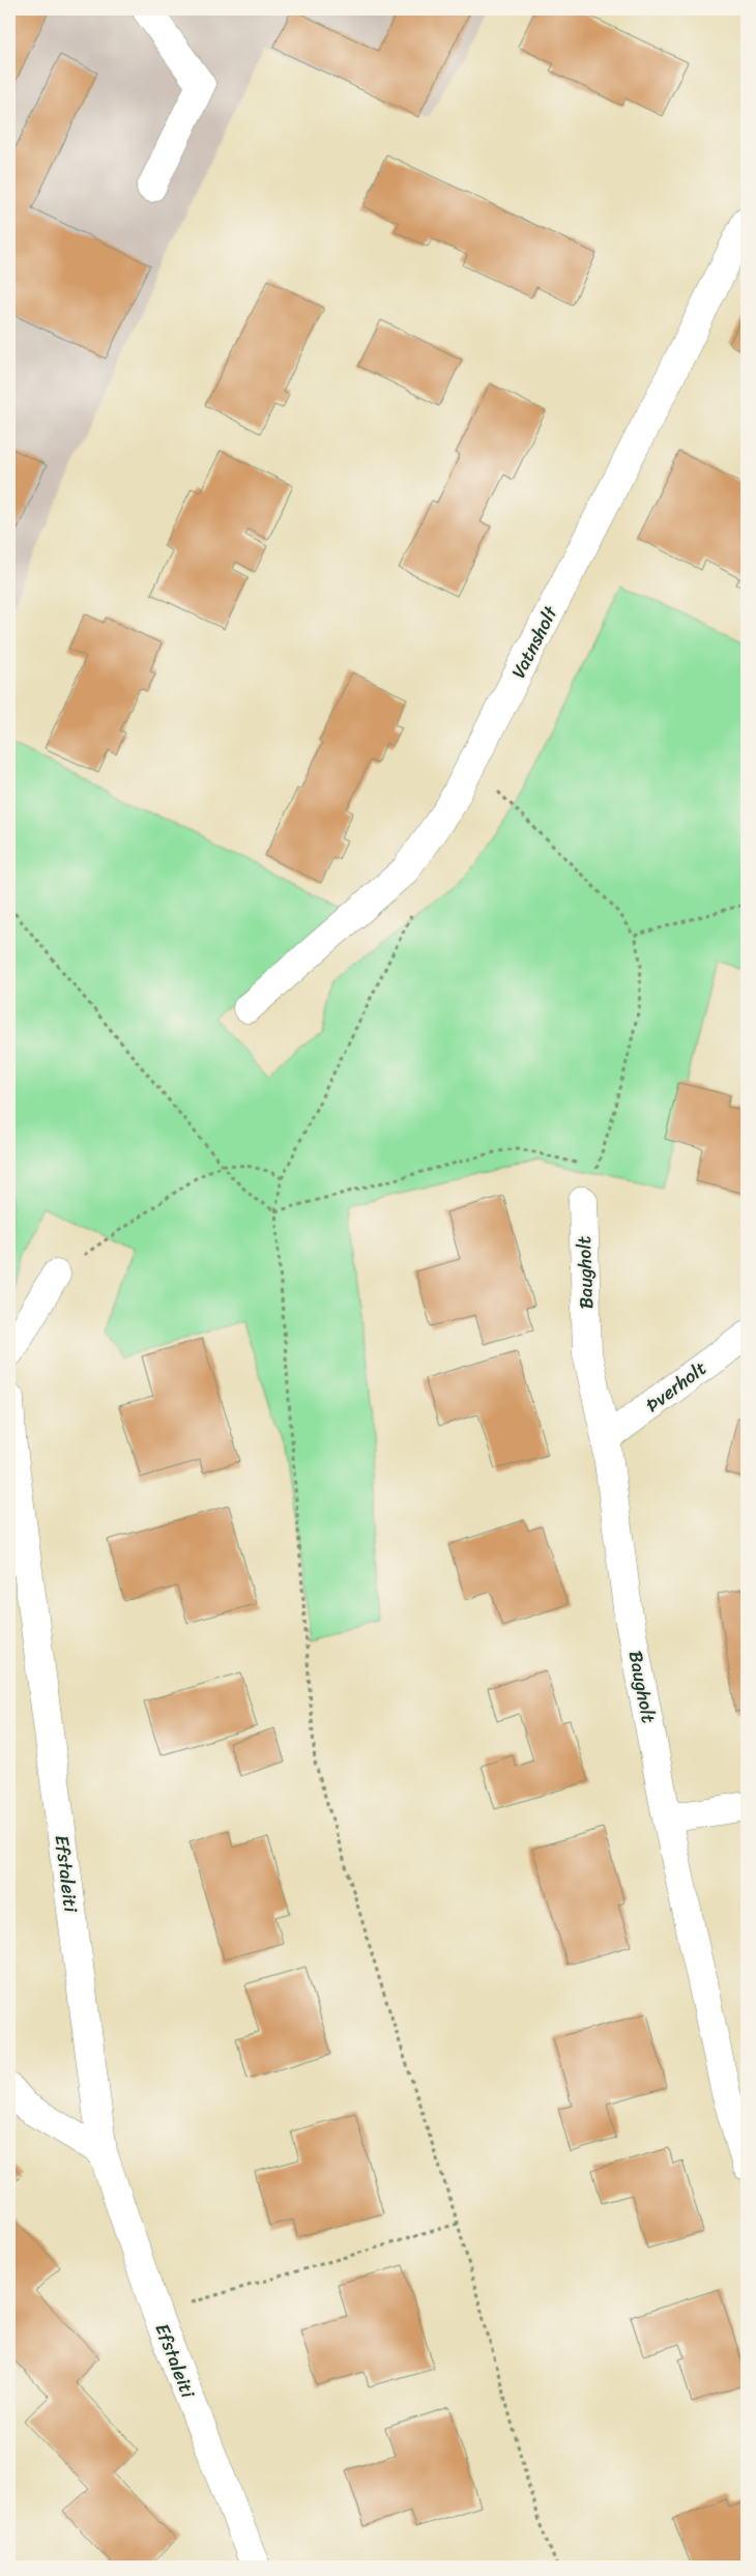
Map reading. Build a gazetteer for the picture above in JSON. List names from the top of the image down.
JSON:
{
  "streets": {
    "street": [
      "Vatnsholt",
      "Baugholt",
      "Þverholt",
      "Efstaleiti"
    ]
  },
  "crossings": [
    ["Baugholt", "Þverholt"]
  ]
}
